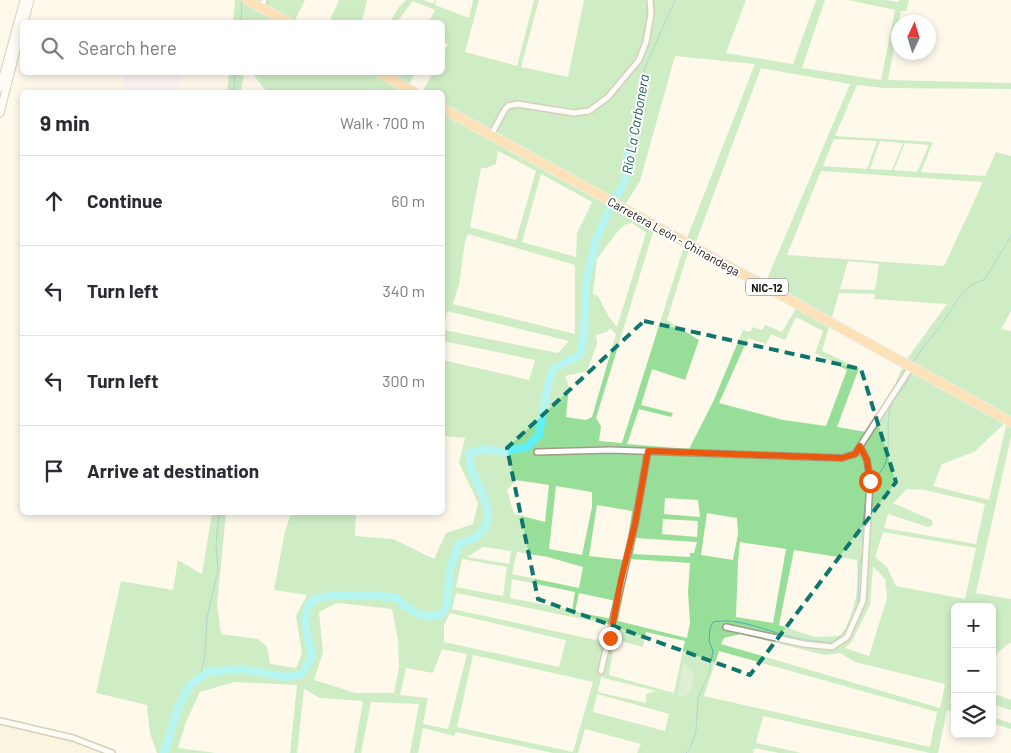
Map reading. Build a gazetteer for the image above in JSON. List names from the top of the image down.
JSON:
{
  "streets": {
    "highway": ["Carretera León - Chinandega", "NIC-12"]
  },
  "water": ["Río La Carbonera"],
  "north": "top",
  "page": {
    "search": "Search here",
    "heading": ["9 min", "Walk · 700 m"],
    "list": [
      ["Continue", "60 m"],
      ["Turn left", "340 m"],
      ["Turn left", "300 m"],
      "Arrive at destination"
    ],
    "map_buttons": ["+", "−"]
  }
}
